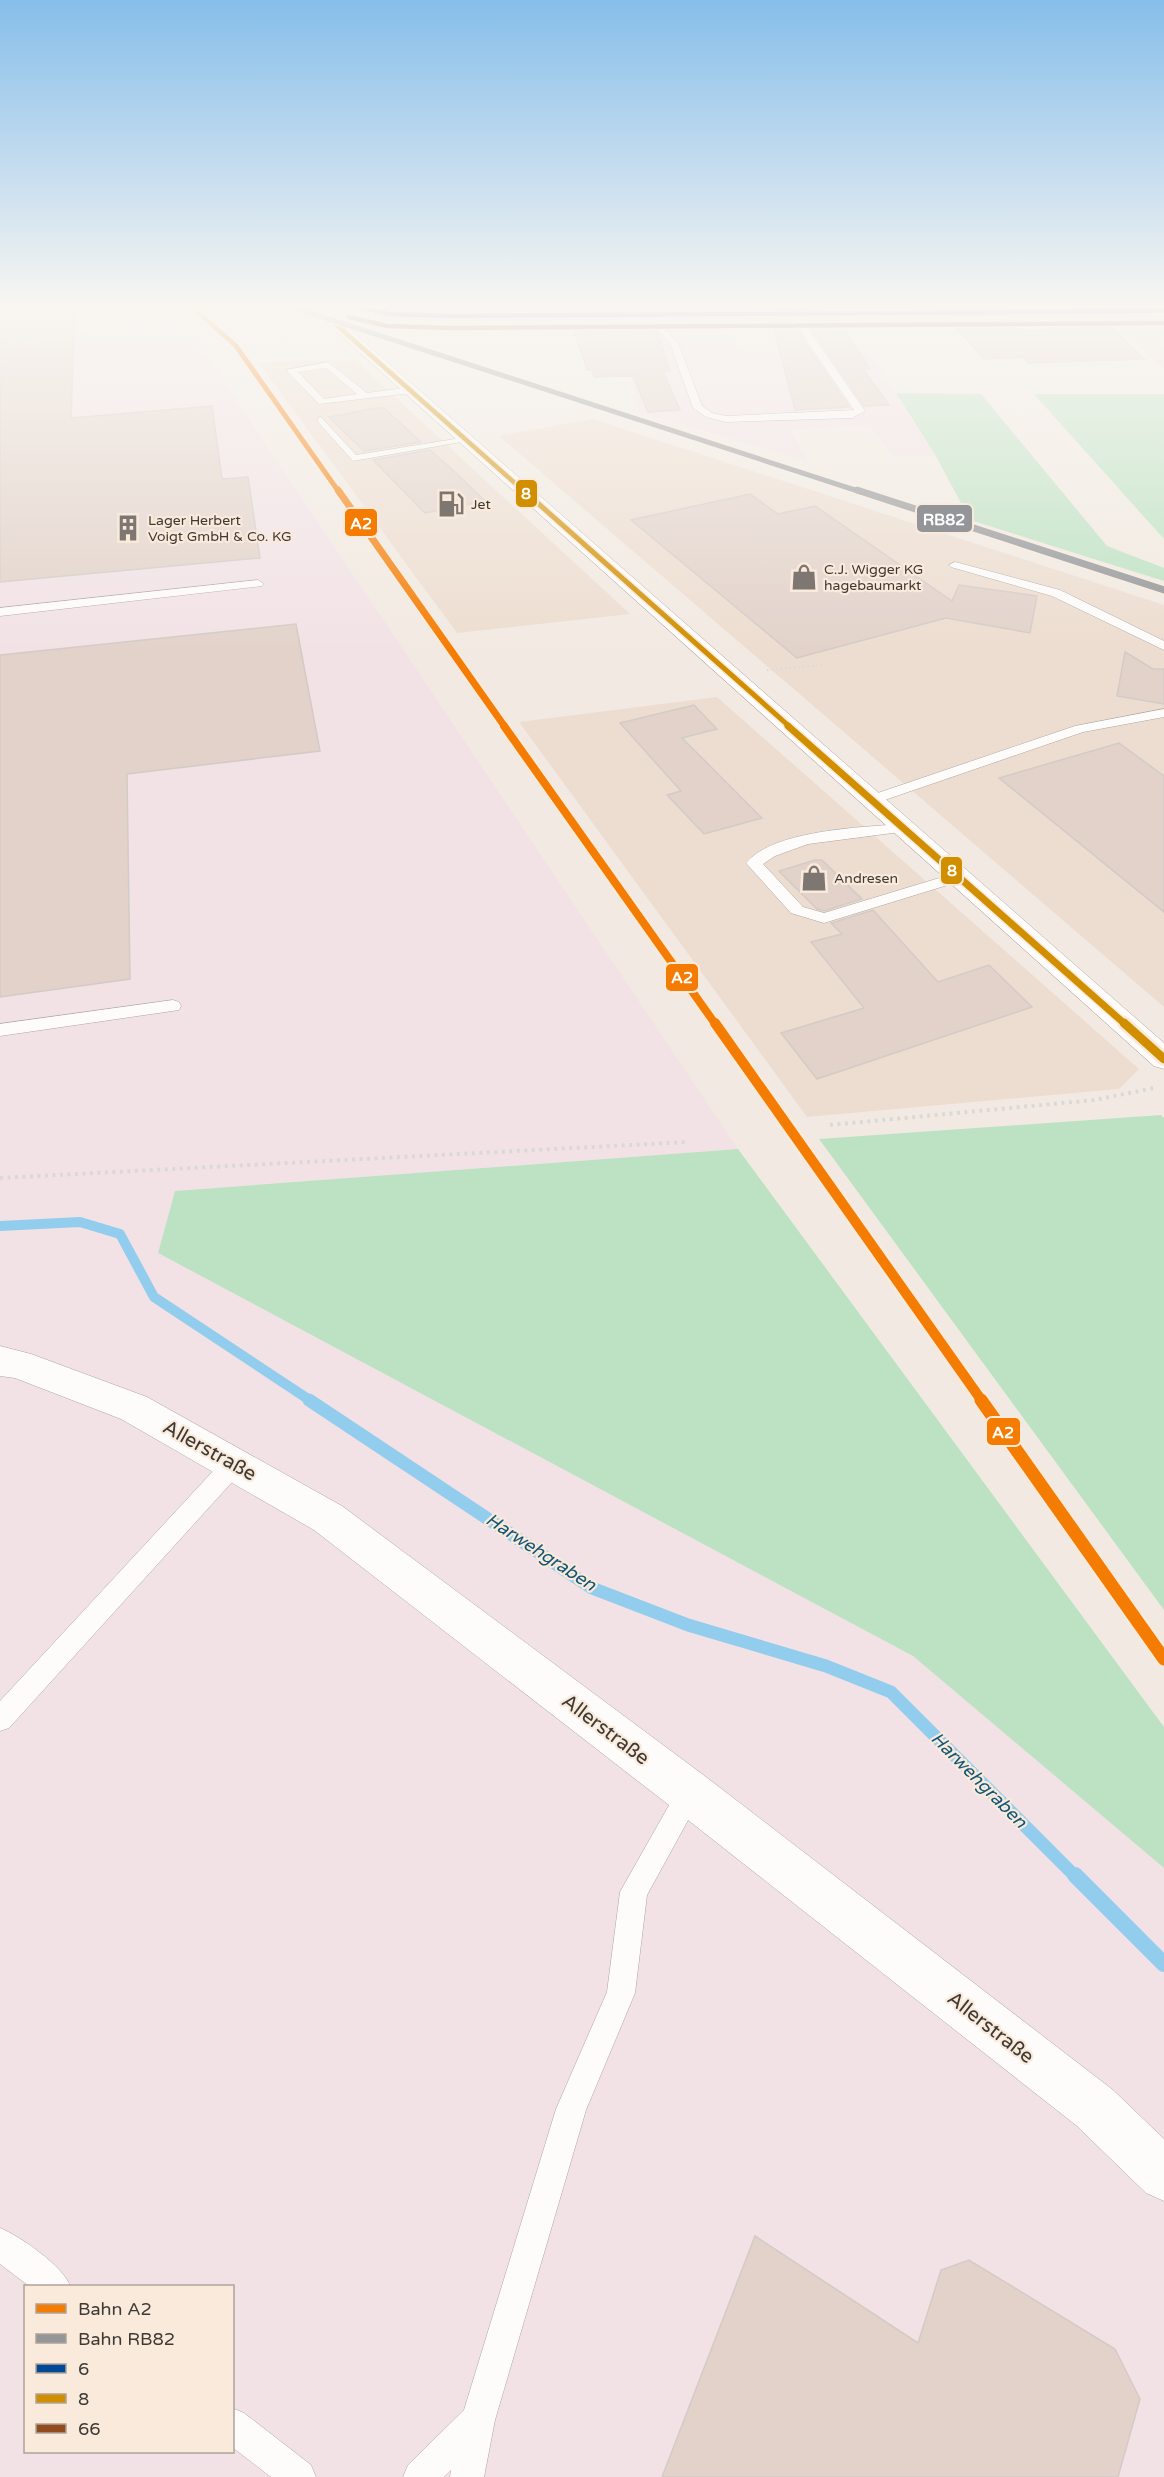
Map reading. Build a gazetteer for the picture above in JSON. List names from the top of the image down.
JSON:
{
  "streets": {
    "street": ["Allerstraße"]
  },
  "water": ["Harwehgraben"],
  "places": {
    "fuel station": ["Jet"],
    "building": ["Lager Herbert Voigt GmbH & Co. KG"],
    "shop": ["C.J. Wigger KG hagebaumarkt", "Andresen"]
  },
  "lines": ["rail line A2", "rail line RB82", "transit line 8"],
  "legend": [
    "Bahn A2",
    "Bahn RB82",
    "6",
    "8",
    "66"
  ]
}
